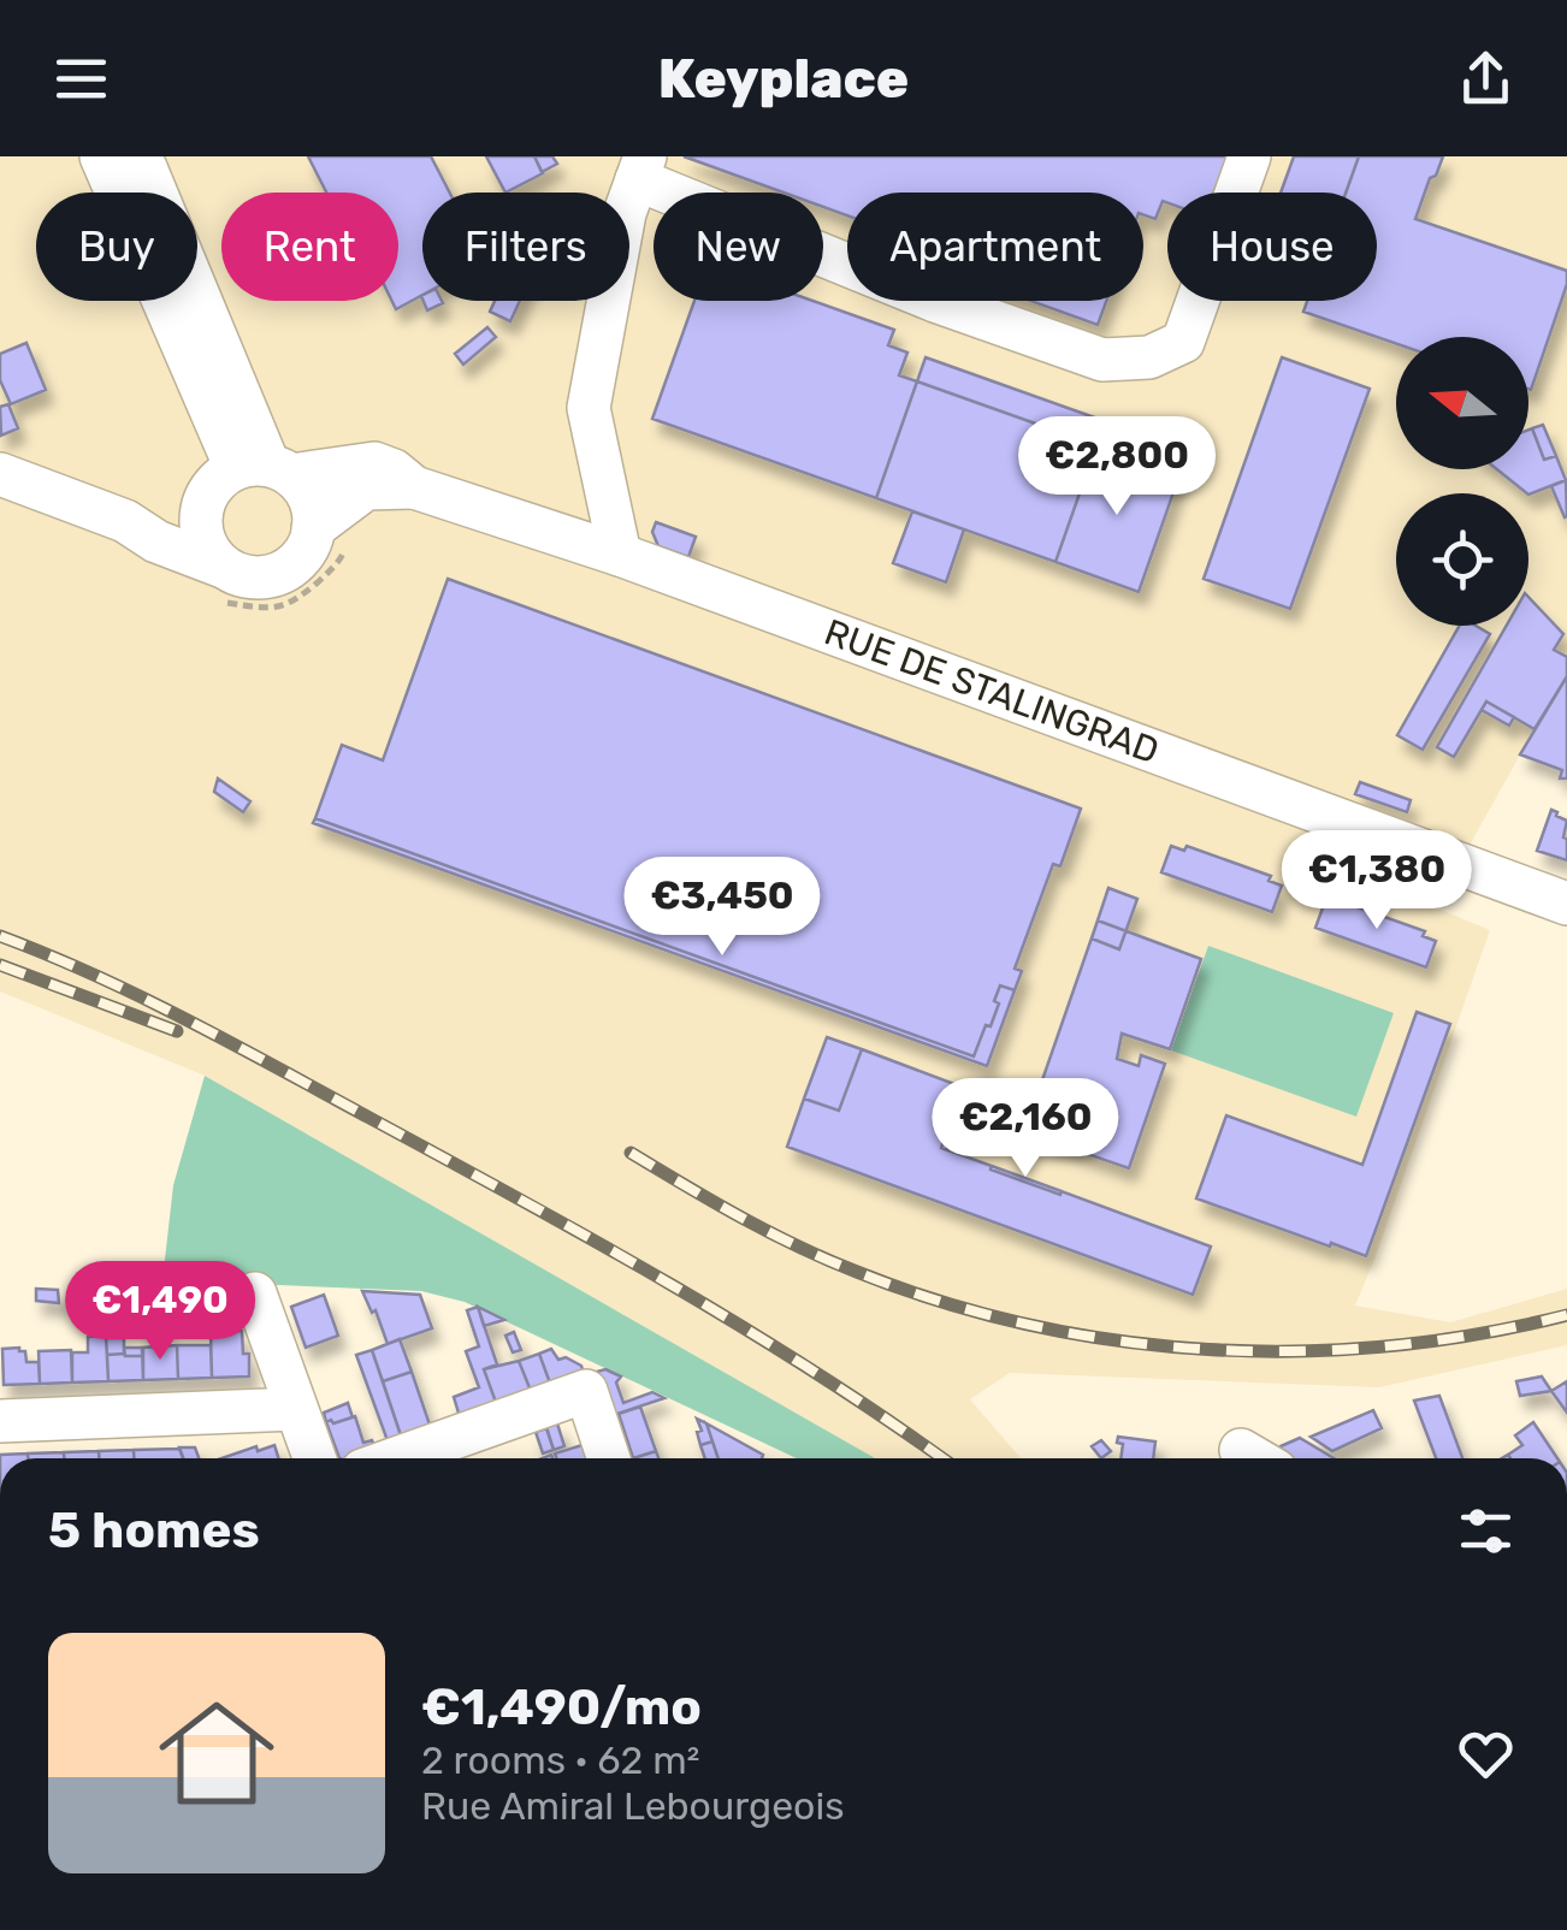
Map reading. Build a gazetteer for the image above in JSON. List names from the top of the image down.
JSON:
{
  "streets": {
    "street": ["RUE DE STALINGRAD"]
  },
  "north": "left",
  "page": {
    "header": "Keyplace",
    "chip": [
      "Buy",
      "Rent",
      "Filters",
      "New",
      "Apartment",
      "House"
    ],
    "price": [
      "€2,800",
      "€1,380",
      "€3,450",
      "€2,160",
      "€1,490"
    ],
    "heading": "5 homes",
    "list": [
      {
        "name": "€1,490/mo",
        "note": "2 rooms · 62 m² · Rue Amiral Lebourgeois"
      }
    ]
  }
}
